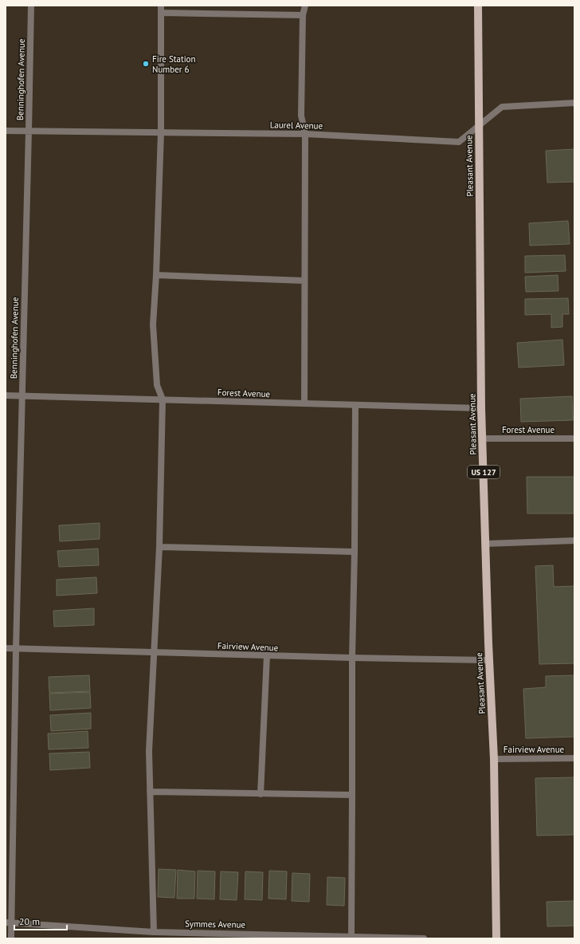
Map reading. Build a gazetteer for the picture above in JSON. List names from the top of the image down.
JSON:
{
  "streets": {
    "main road": ["Pleasant Avenue", "US 127"],
    "street": [
      "Benninghofen Avenue",
      "Laurel Avenue",
      "Forest Avenue",
      "Fairview Avenue",
      "Symmes Avenue"
    ]
  },
  "crossings": [
    ["Benninghofen Avenue", "Laurel Avenue"],
    ["Benninghofen Avenue", "Forest Avenue"],
    ["Benninghofen Avenue", "Fairview Avenue"],
    ["Benninghofen Avenue", "Symmes Avenue"],
    ["Laurel Avenue", "Pleasant Avenue"],
    ["Pleasant Avenue", "Forest Avenue"],
    ["Pleasant Avenue", "Fairview Avenue"]
  ],
  "places": ["Fire Station Number 6"],
  "scale_bar": "20 m"
}
